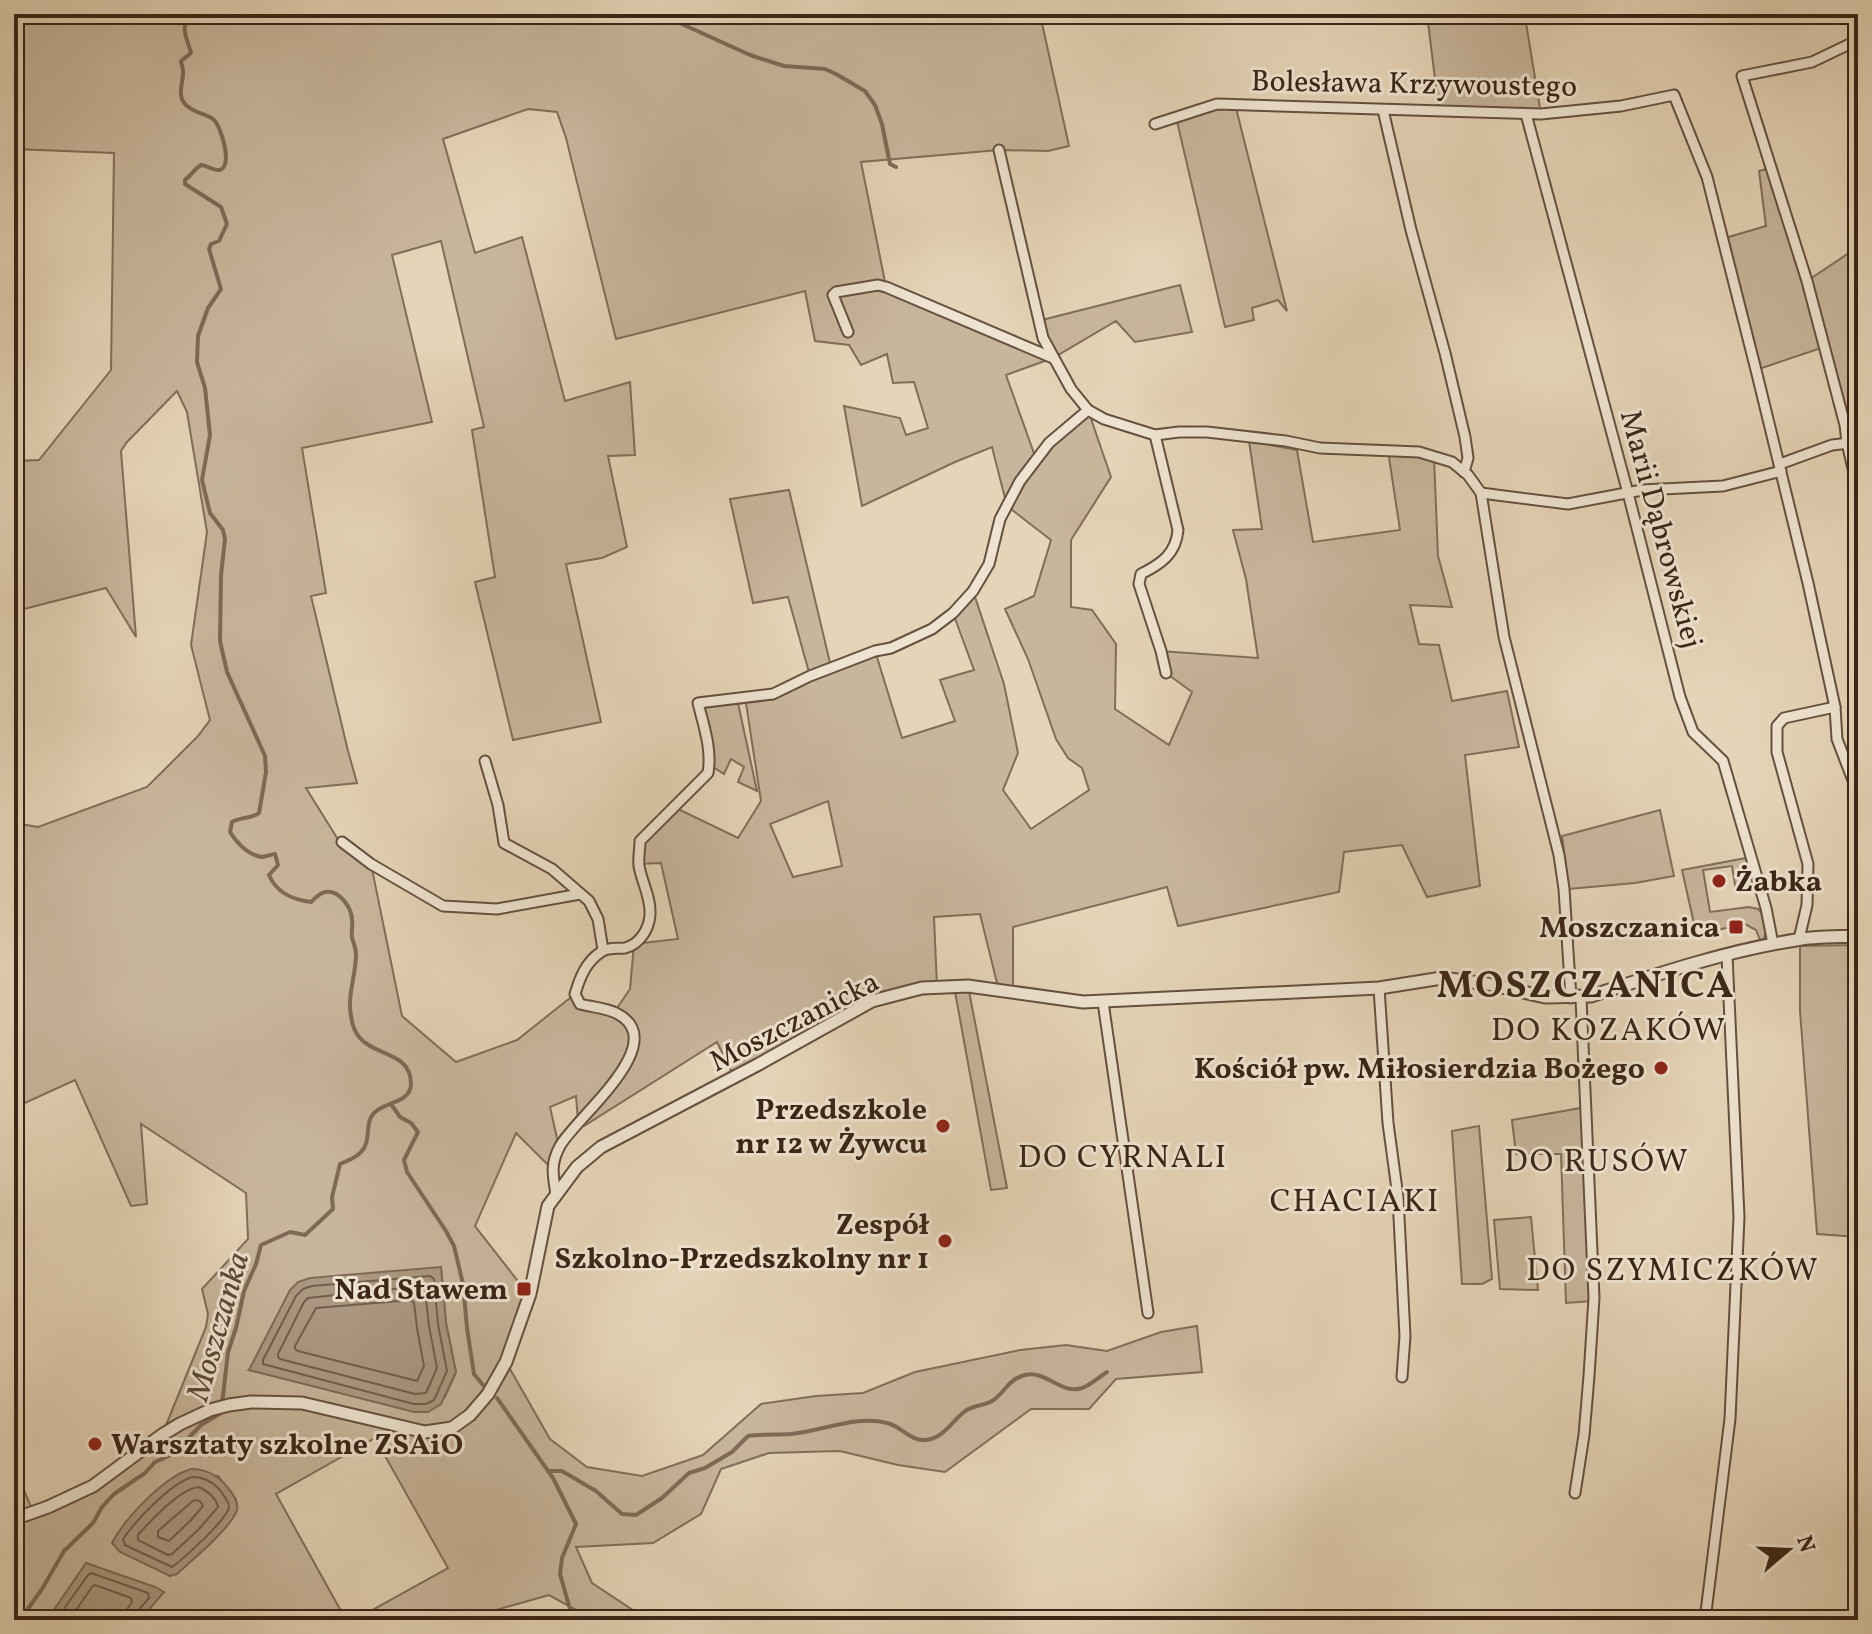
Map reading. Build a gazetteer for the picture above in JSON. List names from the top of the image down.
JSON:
{
  "streets": {
    "street": ["Bolesława Krzywoustego", "Marii Dąbrowskiej", "Moszczanicka"]
  },
  "crossings": [
    ["Bolesława Krzywoustego", "Marii Dąbrowskiej"],
    ["Marii Dąbrowskiej", "Moszczanicka"]
  ],
  "districts": [
    "MOSZCZANICA",
    "DO KOZAKÓW",
    "DO CYRNALI",
    "DO RUSÓW",
    "CHACIAKI",
    "DO SZYMICZKÓW"
  ],
  "water": ["Moszczanka"],
  "places": {
    "other": [
      "Żabka",
      "Kościół pw. Miłosierdzia Bożego",
      "Przedszkole nr 12 w Żywcu",
      "Zespół Szkolno-Przedszkolny nr 1",
      "Warsztaty szkolne ZSAiO"
    ],
    "transit": ["Moszczanica", "Nad Stawem"]
  },
  "north": "right"
}
